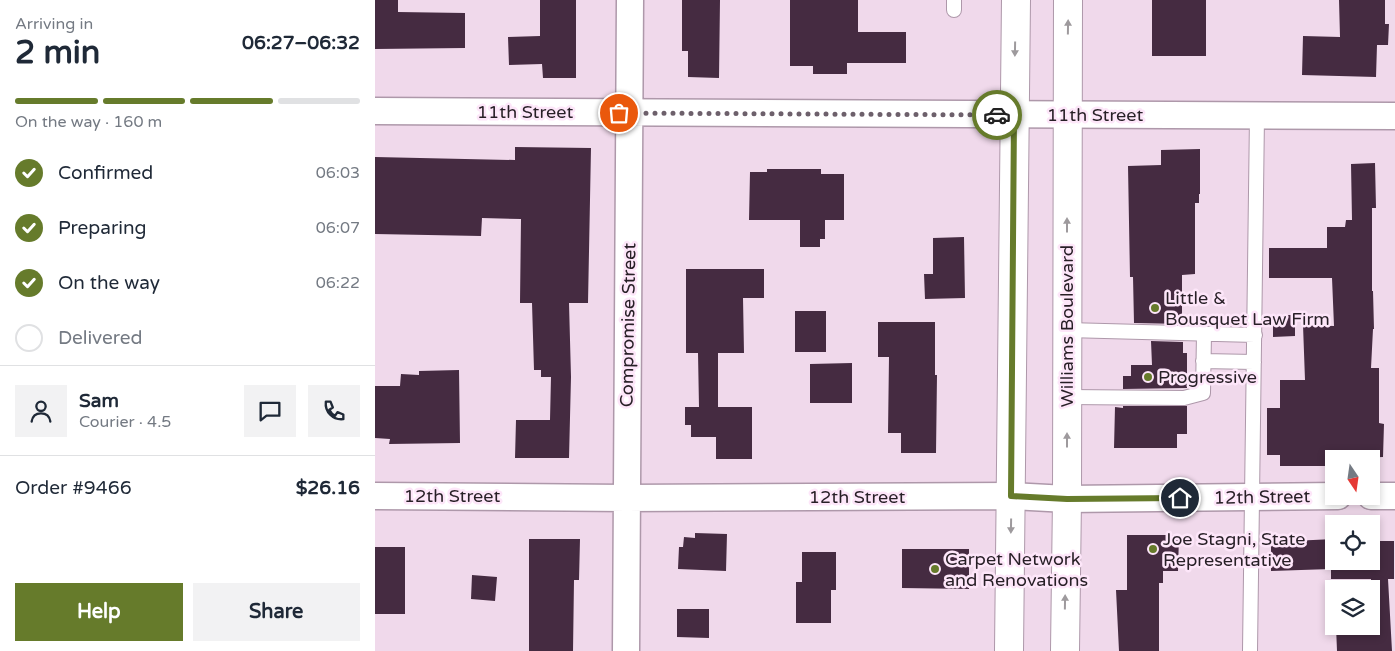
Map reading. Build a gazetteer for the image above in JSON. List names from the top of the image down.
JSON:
{
  "streets": {
    "main road": ["Williams Boulevard"],
    "street": ["11th Street", "Compromise Street", "12th Street"]
  },
  "crossings": [
    ["11th Street", "Compromise Street"],
    ["11th Street", "Williams Boulevard"],
    ["Compromise Street", "12th Street"],
    ["Williams Boulevard", "12th Street"]
  ],
  "places": [
    "Little & Bousquet Law Firm",
    "Progressive",
    "Joe Stagni, State Representative",
    "Carpet Network and Renovations"
  ],
  "north": "bottom",
  "page": {
    "heading": ["2 min", "Arriving in", "06:27–06:32"],
    "panel": [
      "Sam",
      "Courier · 4.5",
      "Order #9466",
      "$26.16"
    ],
    "bar": "On the way · 160 m",
    "list": [
      ["Confirmed", "06:03"],
      ["Preparing", "06:07"],
      ["On the way", "06:22"],
      "Delivered"
    ],
    "buttons": ["Help", "Share"]
  }
}
